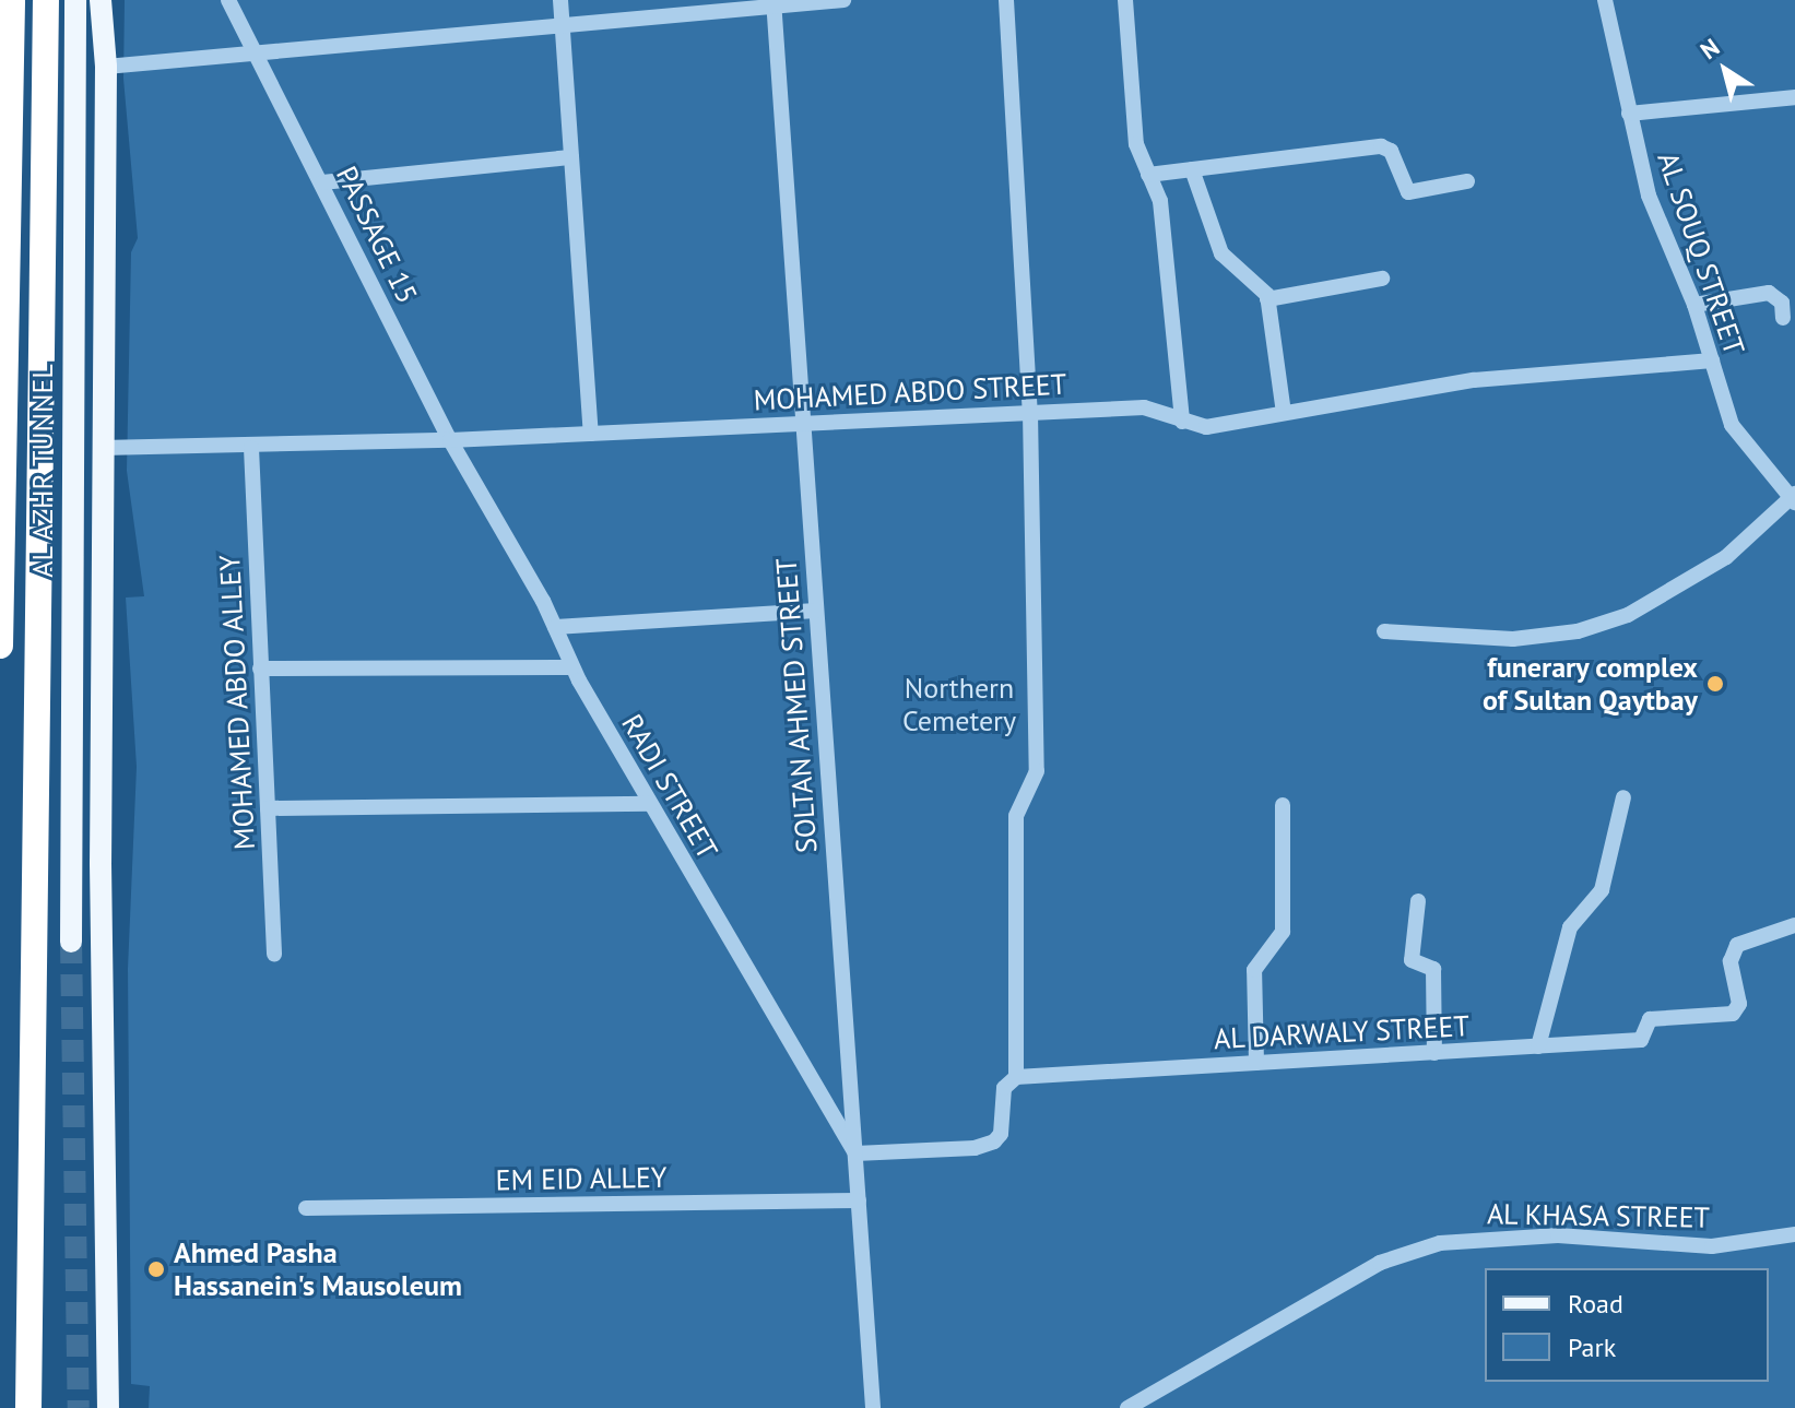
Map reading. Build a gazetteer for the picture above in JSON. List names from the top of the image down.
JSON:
{
  "streets": {
    "main road": ["AL AZHR TUNNEL"],
    "street": [
      "PASSAGE 15",
      "AL SOUQ STREET",
      "MOHAMED ABDO STREET",
      "MOHAMED ABDO ALLEY",
      "SOLTAN AHMED STREET",
      "RADI STREET",
      "AL DARWALY STREET",
      "EM EID ALLEY",
      "AL KHASA STREET"
    ]
  },
  "crossings": [
    ["PASSAGE 15", "MOHAMED ABDO STREET"],
    ["PASSAGE 15", "RADI STREET"],
    ["AL SOUQ STREET", "MOHAMED ABDO STREET"],
    ["MOHAMED ABDO STREET", "MOHAMED ABDO ALLEY"],
    ["MOHAMED ABDO STREET", "SOLTAN AHMED STREET"],
    ["MOHAMED ABDO STREET", "RADI STREET"],
    ["SOLTAN AHMED STREET", "RADI STREET"],
    ["SOLTAN AHMED STREET", "EM EID ALLEY"]
  ],
  "parks": ["Northern Cemetery"],
  "places": ["funerary complex of Sultan Qaytbay", "Ahmed Pasha Hassanein's Mausoleum"],
  "legend": ["Road", "Park"],
  "north": "top left"
}
